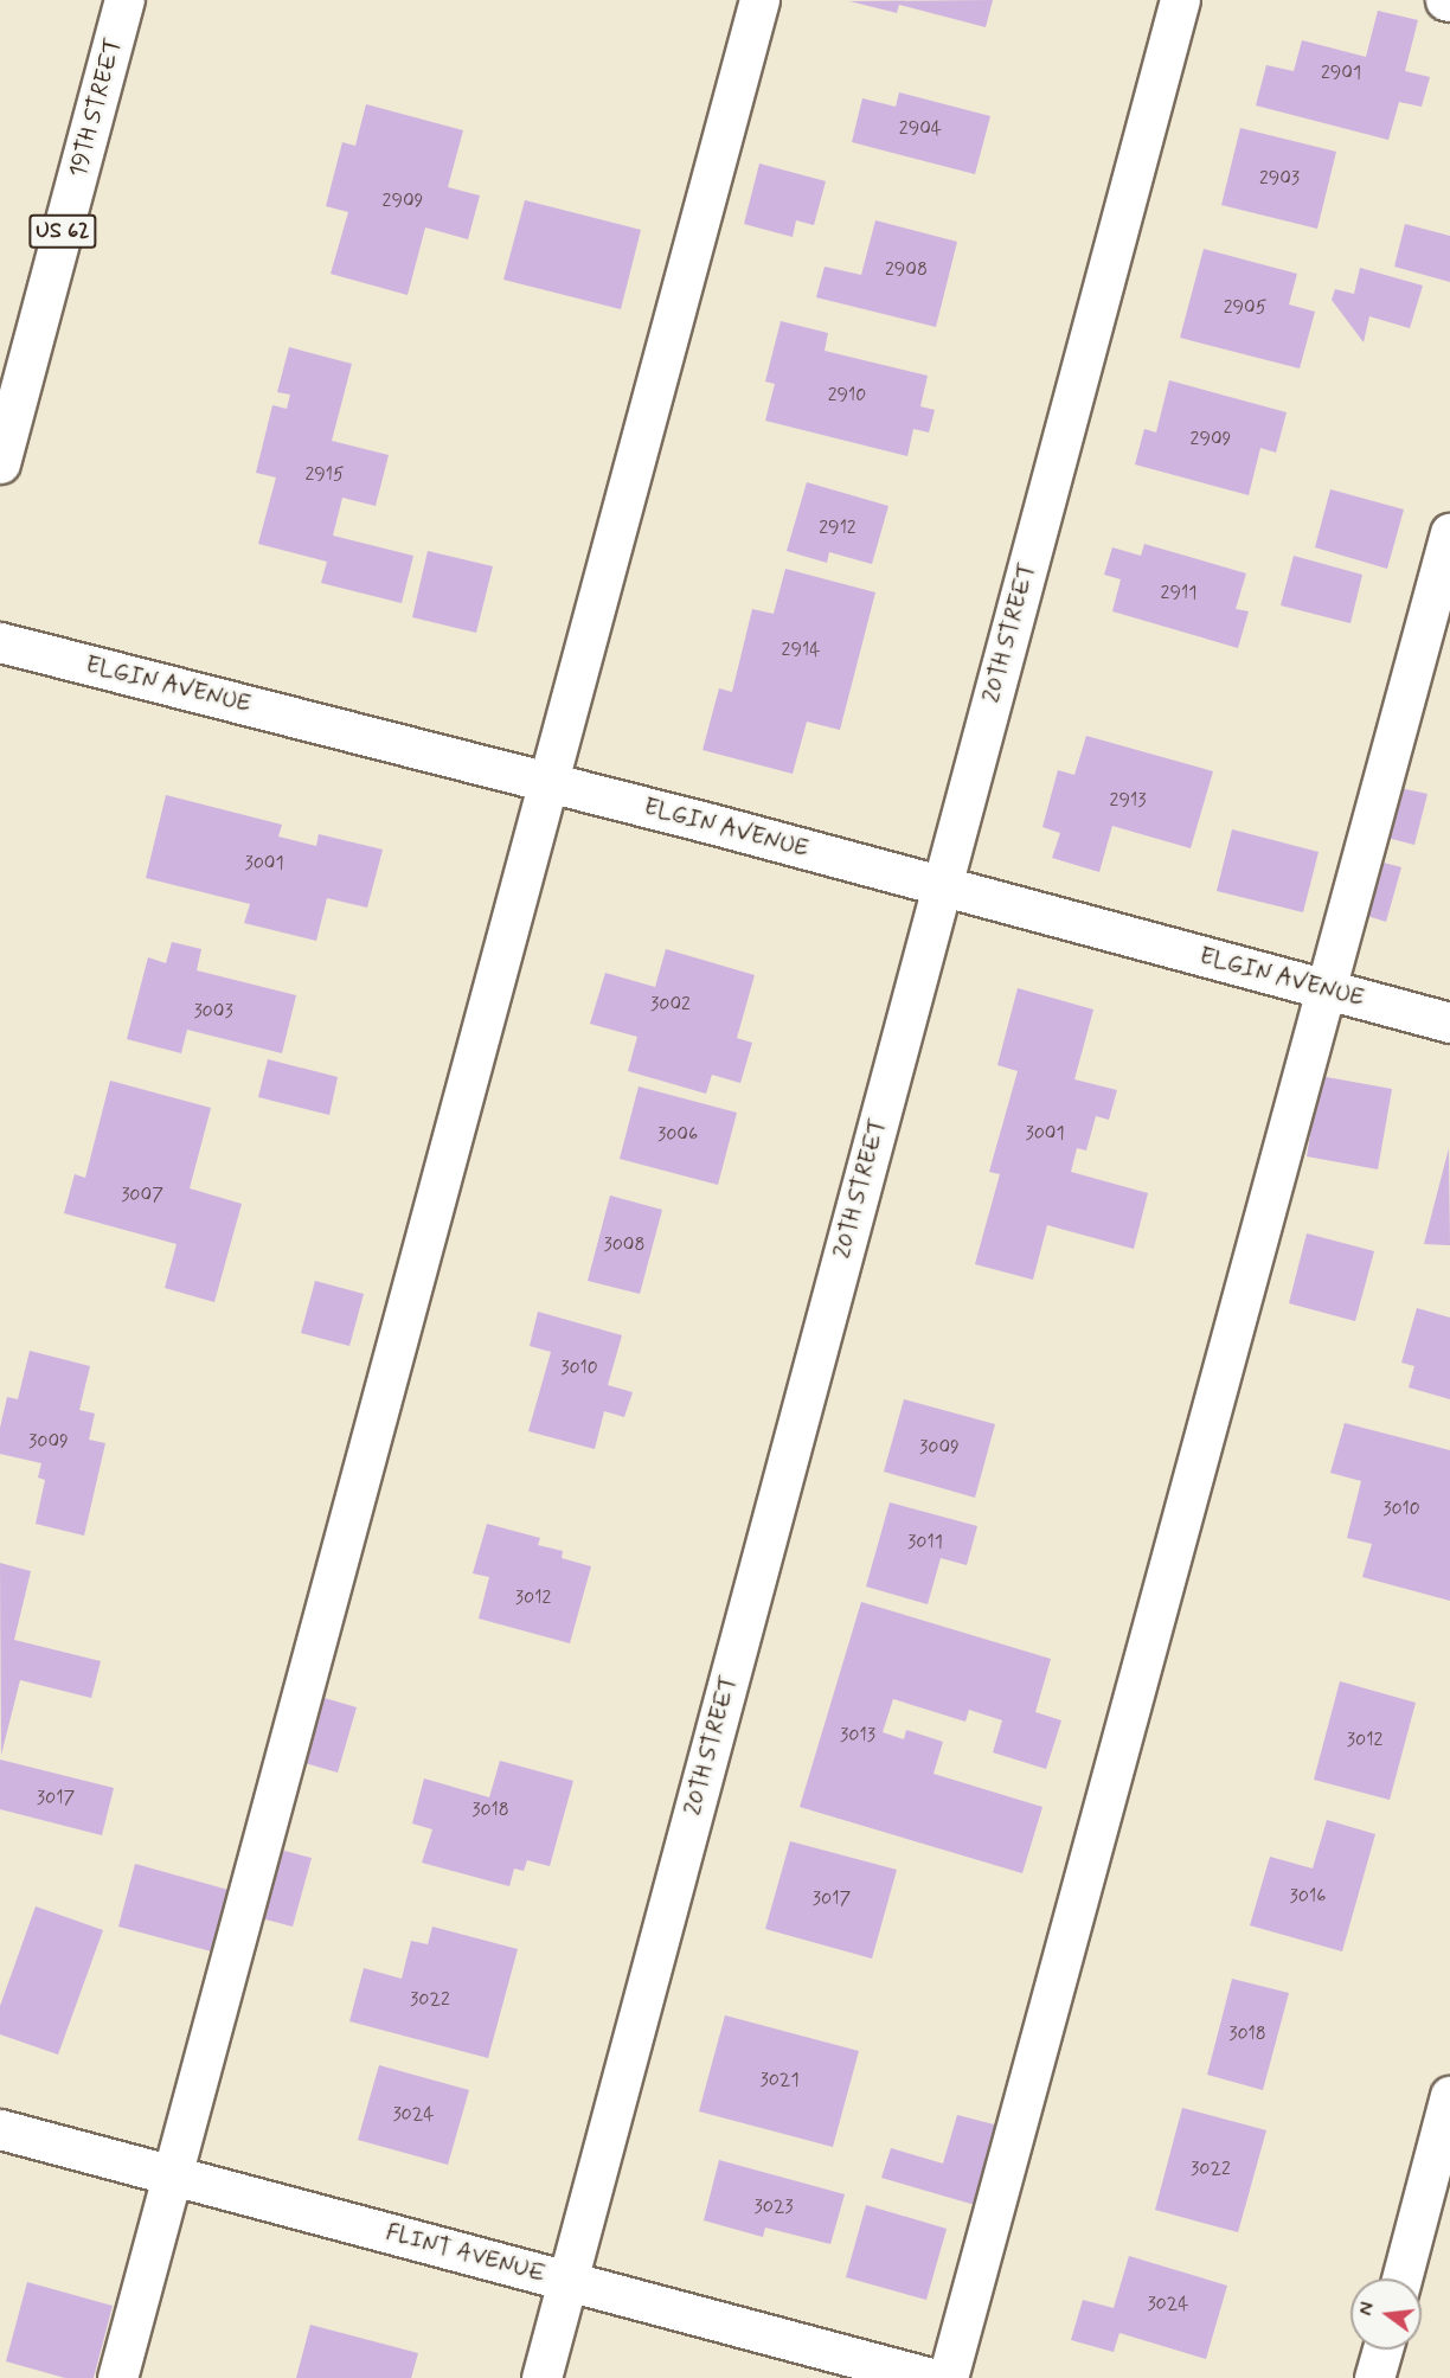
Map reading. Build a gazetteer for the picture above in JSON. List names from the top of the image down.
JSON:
{
  "streets": {
    "street": [
      "19TH STREET",
      "US 62",
      "20TH STREET",
      "ELGIN AVENUE",
      "FLINT AVENUE"
    ]
  },
  "crossings": [
    ["20TH STREET", "ELGIN AVENUE"],
    ["20TH STREET", "FLINT AVENUE"]
  ],
  "house_numbers": [
    "2901",
    "2904",
    "2903",
    "2909",
    "2908",
    "2905",
    "2910",
    "2909",
    "2915",
    "2912",
    "2911",
    "2914",
    "2913",
    "3001",
    "3002",
    "3003",
    "3001",
    "3006",
    "3007",
    "3008",
    "3010",
    "3009",
    "3009",
    "3010",
    "3011",
    "3012",
    "3013",
    "3012",
    "3017",
    "3018",
    "3016",
    "3017",
    "3022",
    "3018",
    "3021",
    "3024",
    "3022",
    "3023",
    "3024"
  ],
  "north": "left"
}
